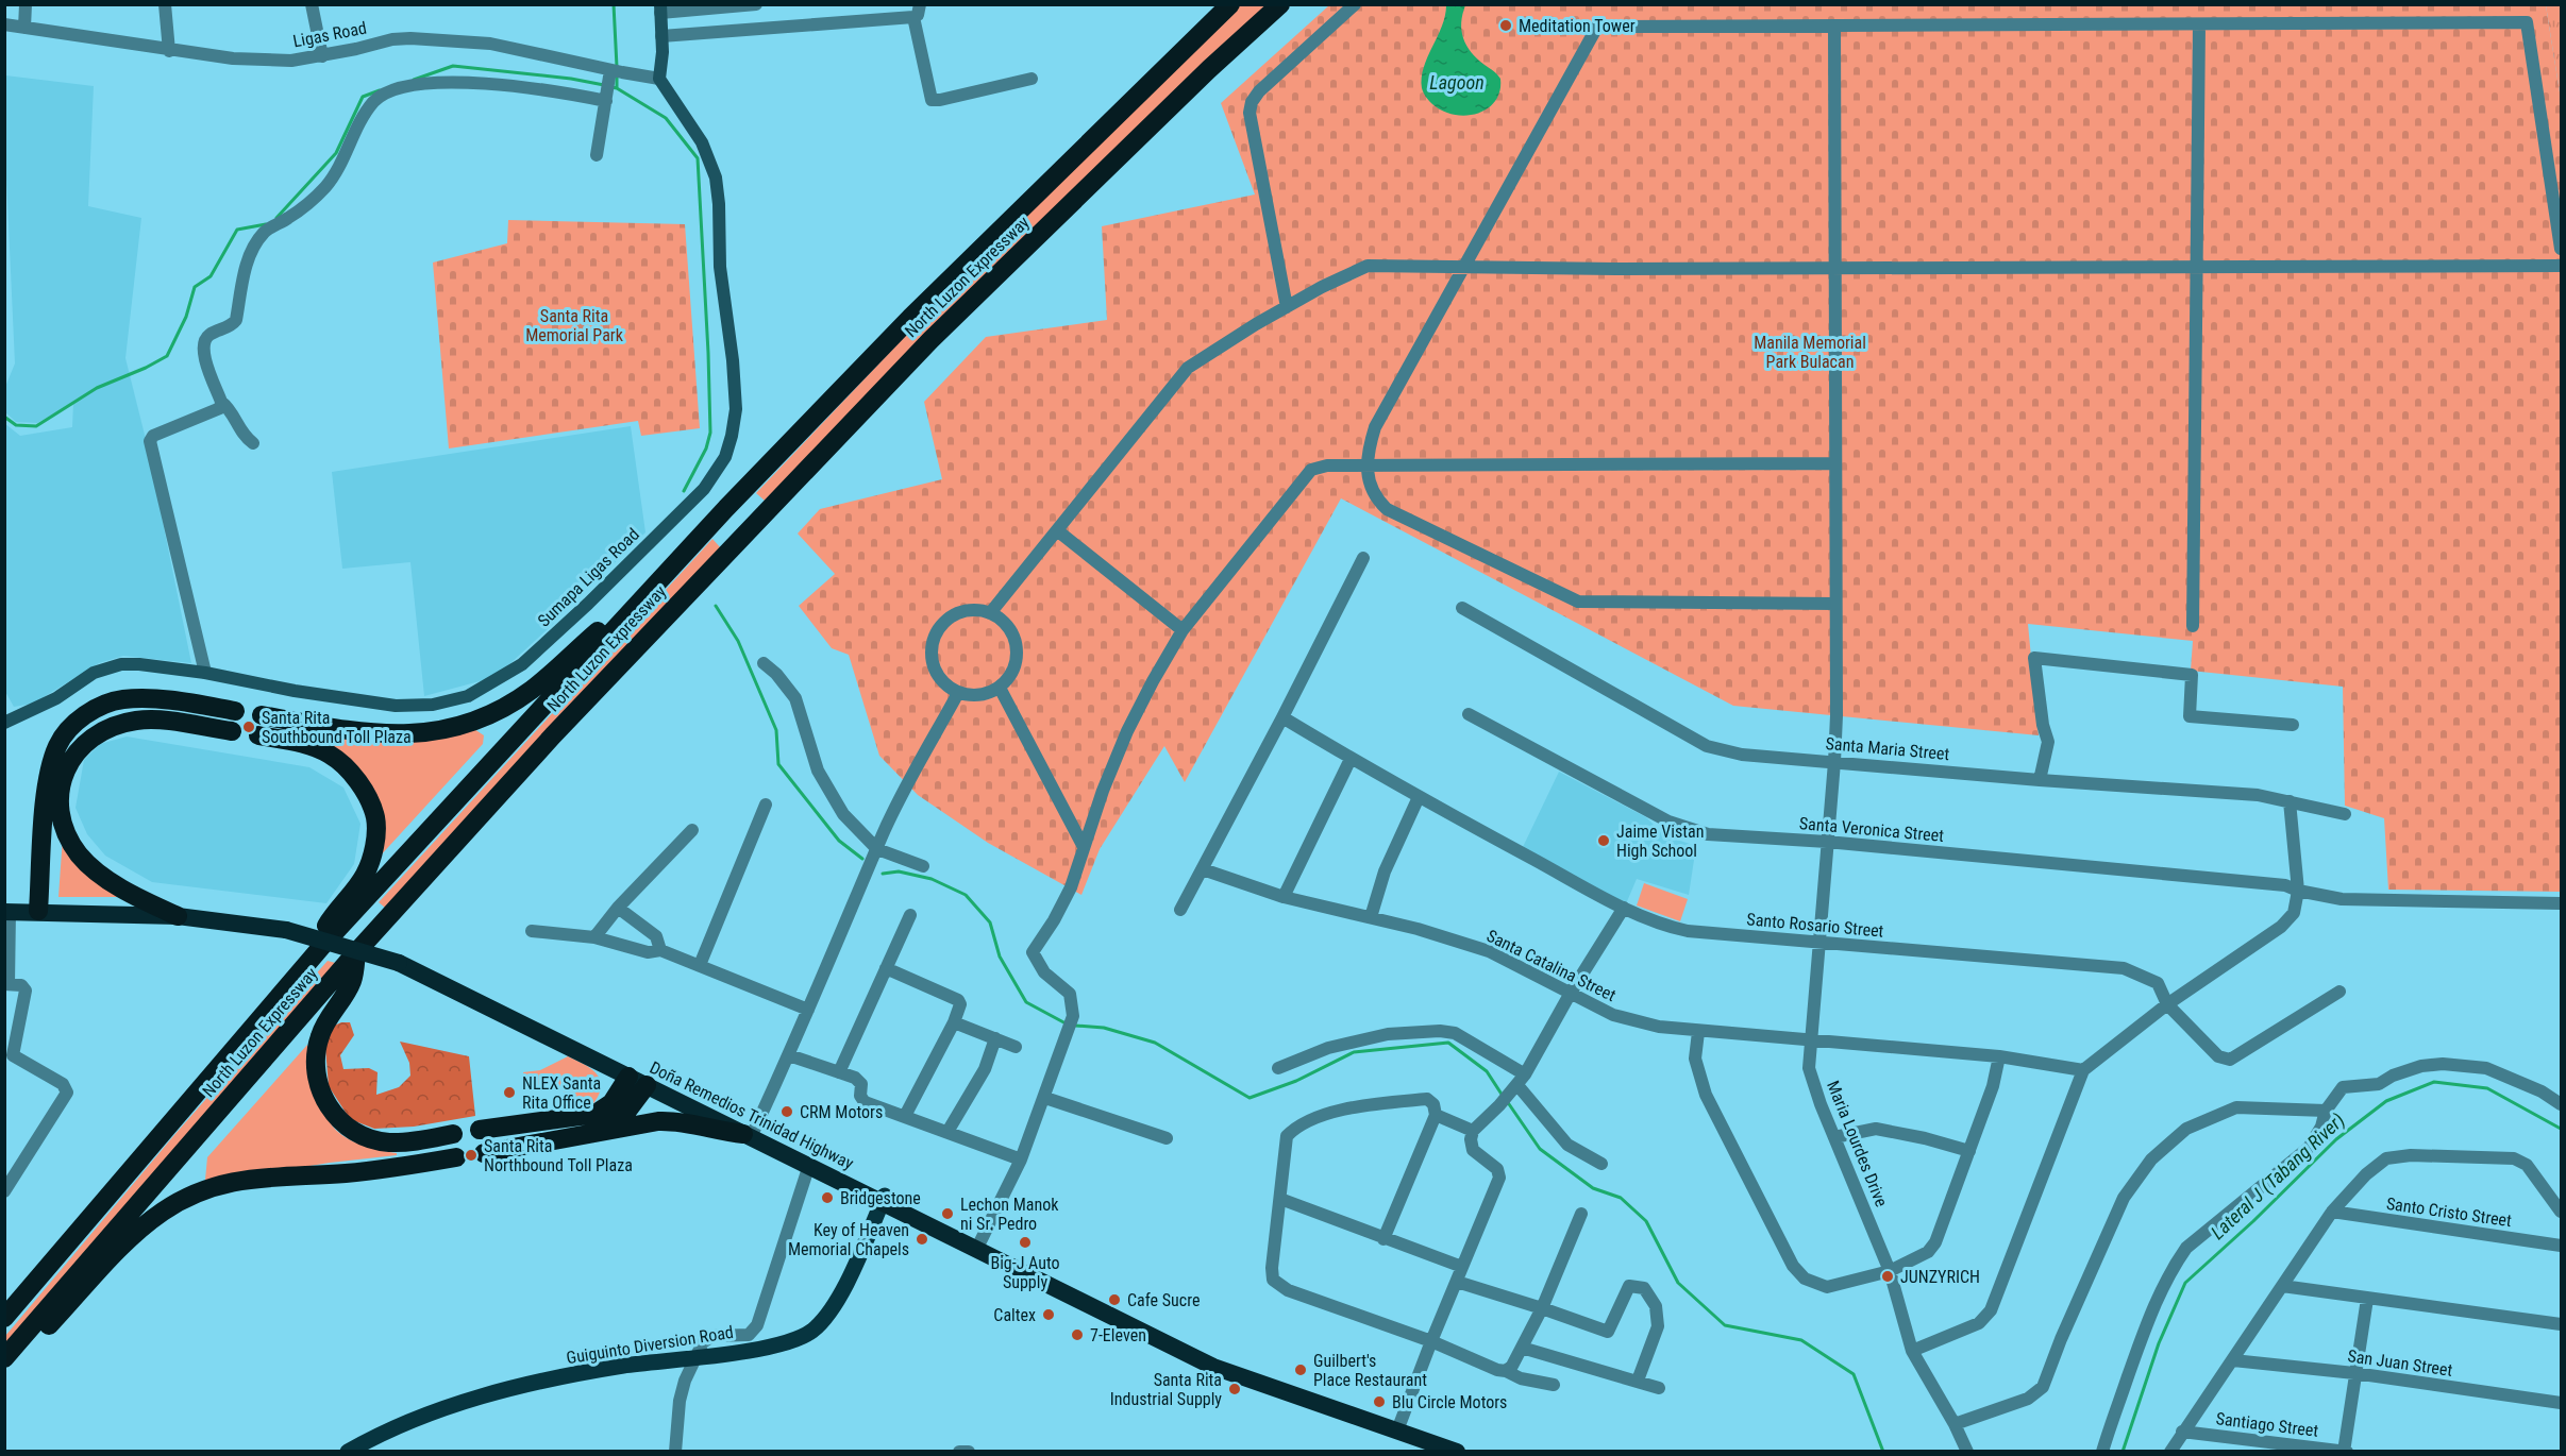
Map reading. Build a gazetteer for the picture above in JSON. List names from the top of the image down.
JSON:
{
  "streets": {
    "highway": ["North Luzon Expressway", "Doña Remedios Trinidad Highway"],
    "main road": ["Sumapa Ligas Road", "Guiguinto Diversion Road"],
    "street": [
      "Ligas Road",
      "Santa Maria Street",
      "Santa Veronica Street",
      "Santo Rosario Street",
      "Santa Catalina Street",
      "Maria Lourdes Drive",
      "Santo Cristo Street",
      "San Juan Street",
      "Santiago Street"
    ]
  },
  "crossings": [
    ["Ligas Road", "Sumapa Ligas Road"],
    ["Santa Maria Street", "Maria Lourdes Drive"],
    ["Santa Veronica Street", "Maria Lourdes Drive"],
    ["Santo Rosario Street", "Maria Lourdes Drive"],
    ["Santa Catalina Street", "Maria Lourdes Drive"]
  ],
  "water": ["Lagoon", "Lateral J (Tabang River)"],
  "parks": ["Santa Rita Memorial Park", "Manila Memorial Park Bulacan"],
  "places": [
    "Meditation Tower",
    "Santa Rita Southbound Toll Plaza",
    "Jaime Vistan High School",
    "NLEX Santa Rita Office",
    "CRM Motors",
    "Santa Rita Northbound Toll Plaza",
    "Bridgestone",
    "Lechon Manok ni Sr. Pedro",
    "Key of Heaven Memorial Chapels",
    "Big-J Auto Supply",
    "JUNZYRICH",
    "Cafe Sucre",
    "Caltex",
    "7-Eleven",
    "Guilbert's Place Restaurant",
    "Santa Rita Industrial Supply",
    "Blu Circle Motors"
  ]
}
